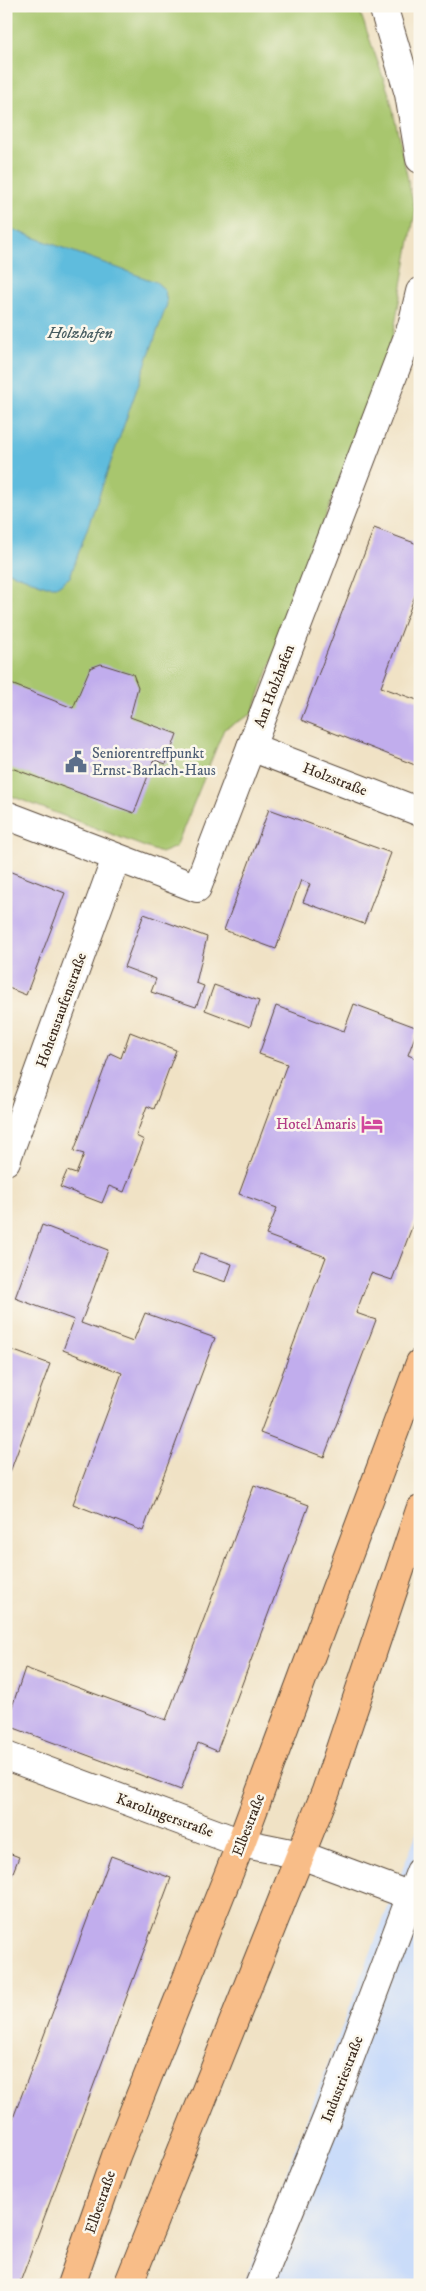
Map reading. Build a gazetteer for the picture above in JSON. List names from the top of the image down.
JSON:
{
  "streets": {
    "main road": ["Elbestraße"],
    "street": [
      "Am Holzhafen",
      "Holzstraße",
      "Hohenstaufenstraße",
      "Karolingerstraße",
      "Industriestraße"
    ]
  },
  "crossings": [
    ["Am Holzhafen", "Holzstraße"],
    ["Am Holzhafen", "Hohenstaufenstraße"],
    ["Karolingerstraße", "Elbestraße"],
    ["Karolingerstraße", "Industriestraße"]
  ],
  "water": ["Holzhafen"],
  "places": {
    "public building": ["Seniorentreffpunkt Ernst-Barlach-Haus"],
    "hotel": ["Hotel Amaris"]
  }
}
